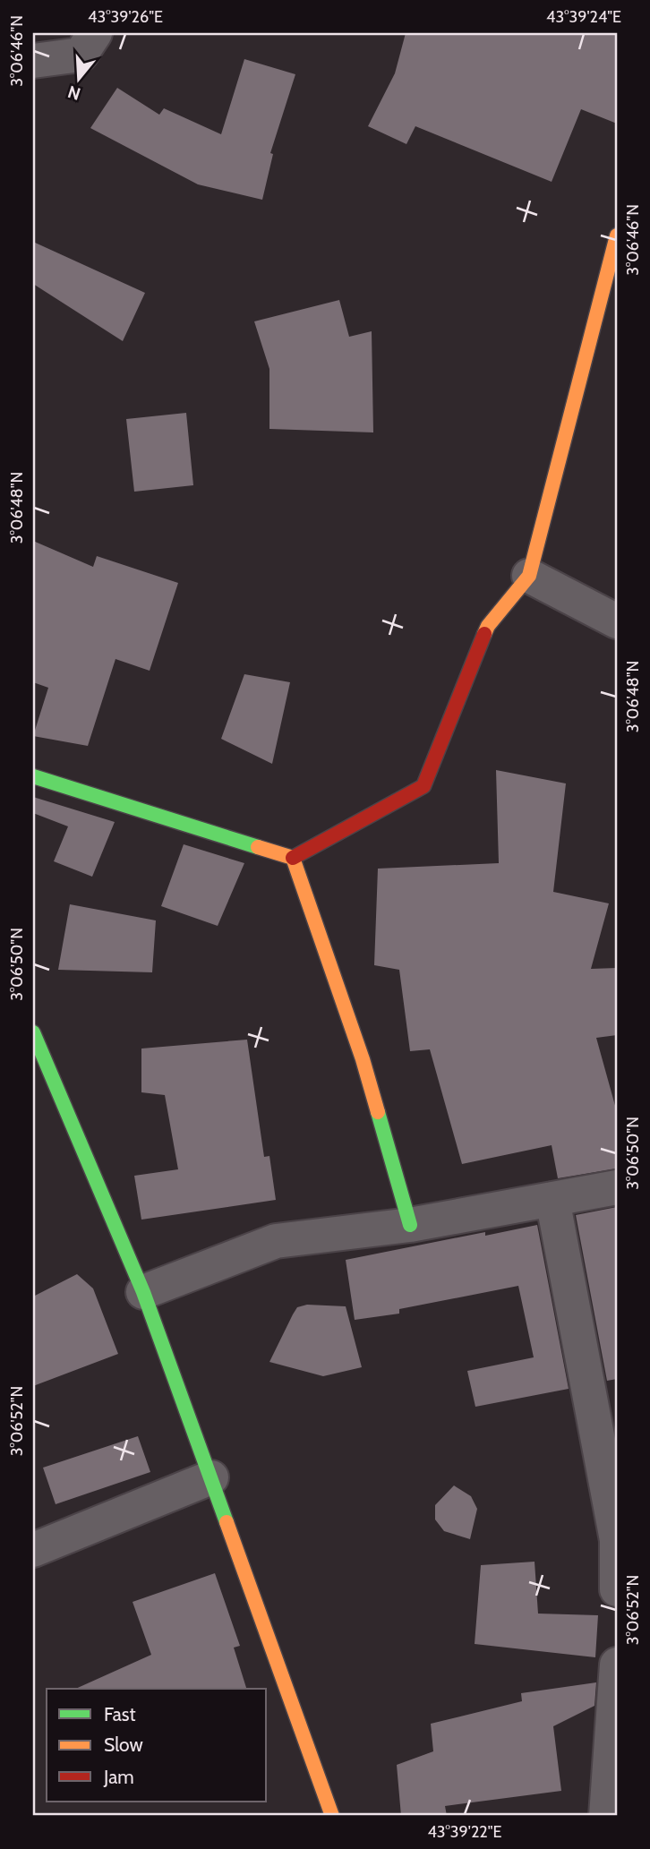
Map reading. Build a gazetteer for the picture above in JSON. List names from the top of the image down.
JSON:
{
  "legend": ["Fast", "Slow", "Jam"],
  "north": "bottom",
  "coordinates": [
    "43°39'26\"E",
    "43°39'24\"E",
    "3°06'46\"N",
    "3°06'48\"N",
    "3°06'50\"N",
    "3°06'52\"N",
    "43°39'22\"E"
  ]
}
